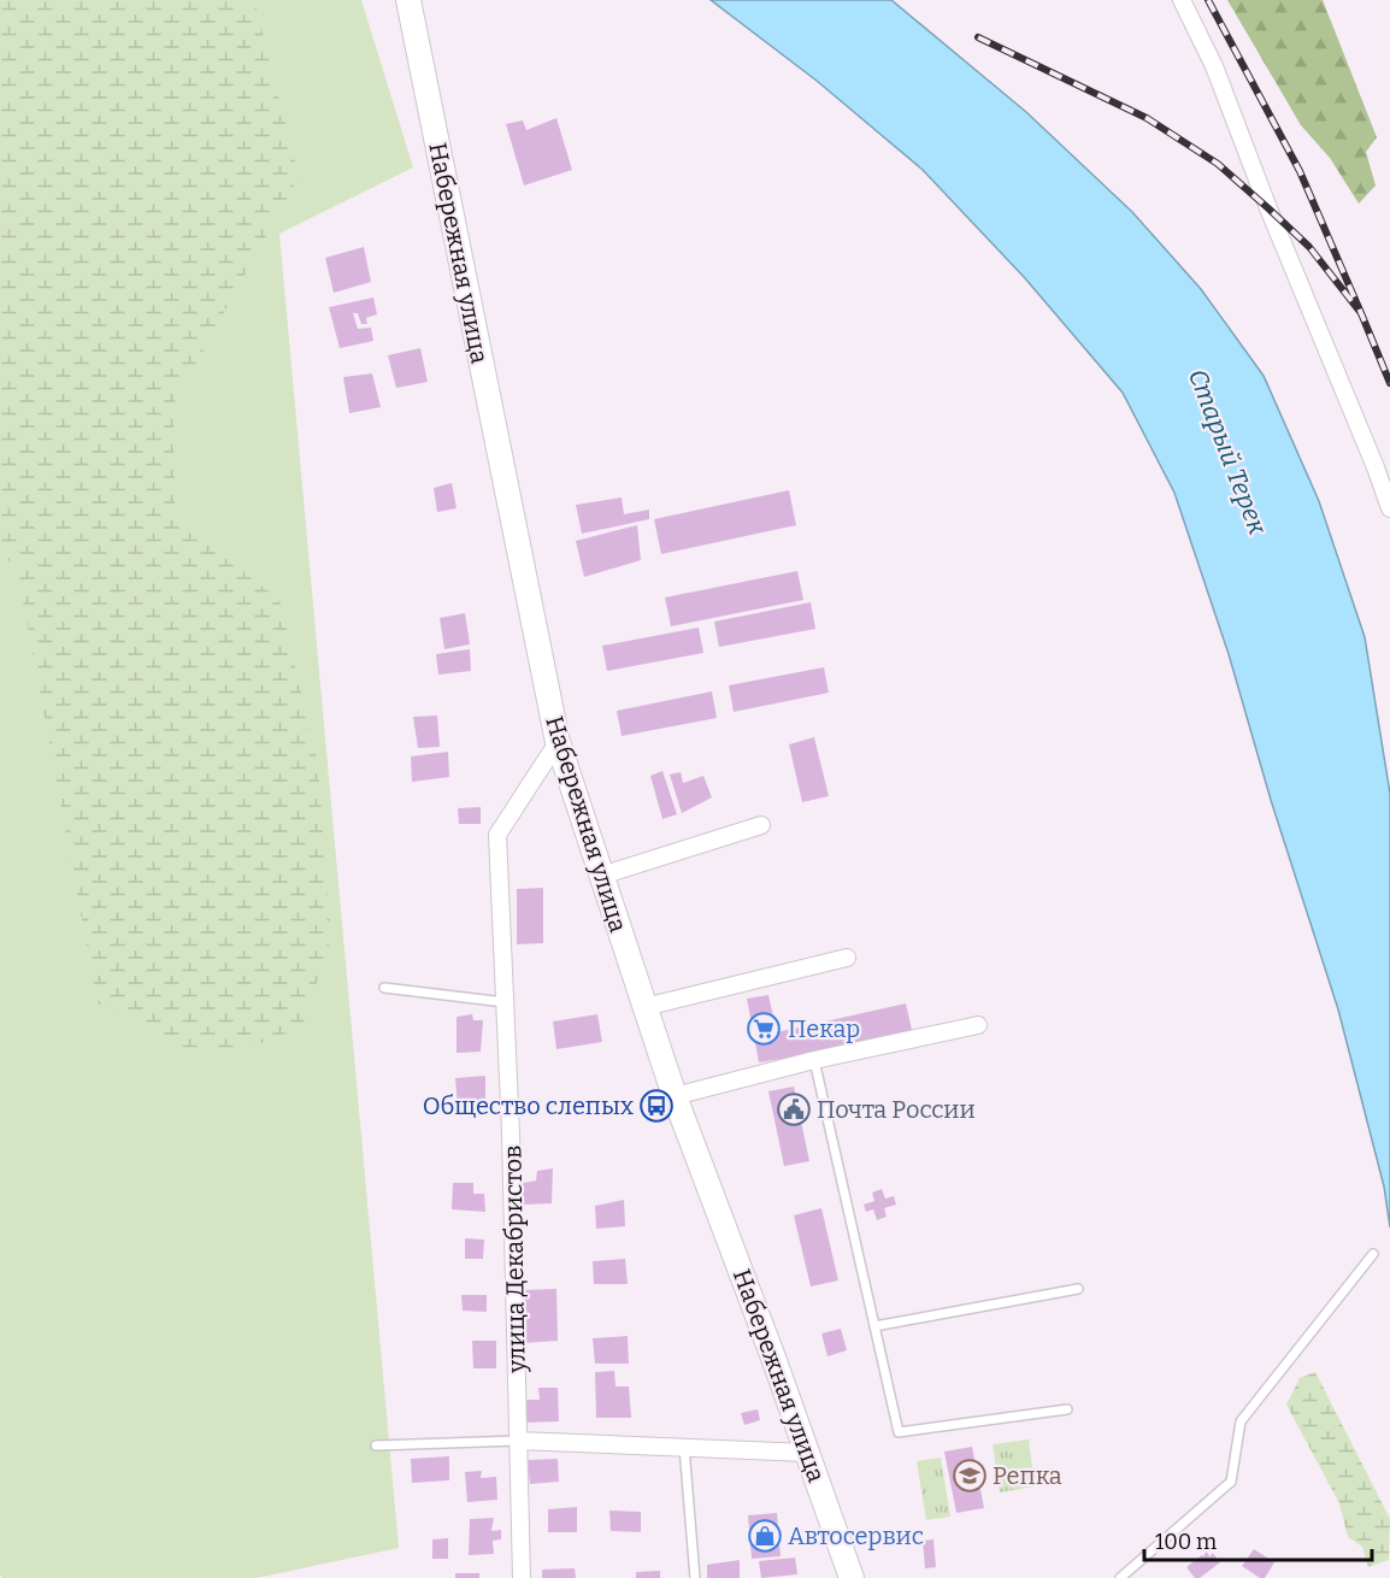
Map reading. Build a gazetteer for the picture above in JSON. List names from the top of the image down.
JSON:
{
  "streets": {
    "main road": ["Набережная улица"],
    "street": ["улица Декабристов"]
  },
  "crossings": [
    ["Набережная улица", "улица Декабристов"]
  ],
  "water": ["Старый Терек"],
  "places": {
    "supermarket": ["Пекар"],
    "bus stop": ["Общество слепых"],
    "public building": ["Почта России"],
    "school or university": ["Репка"],
    "shop": ["Автосервис"]
  },
  "scale_bar": "100 m"
}
